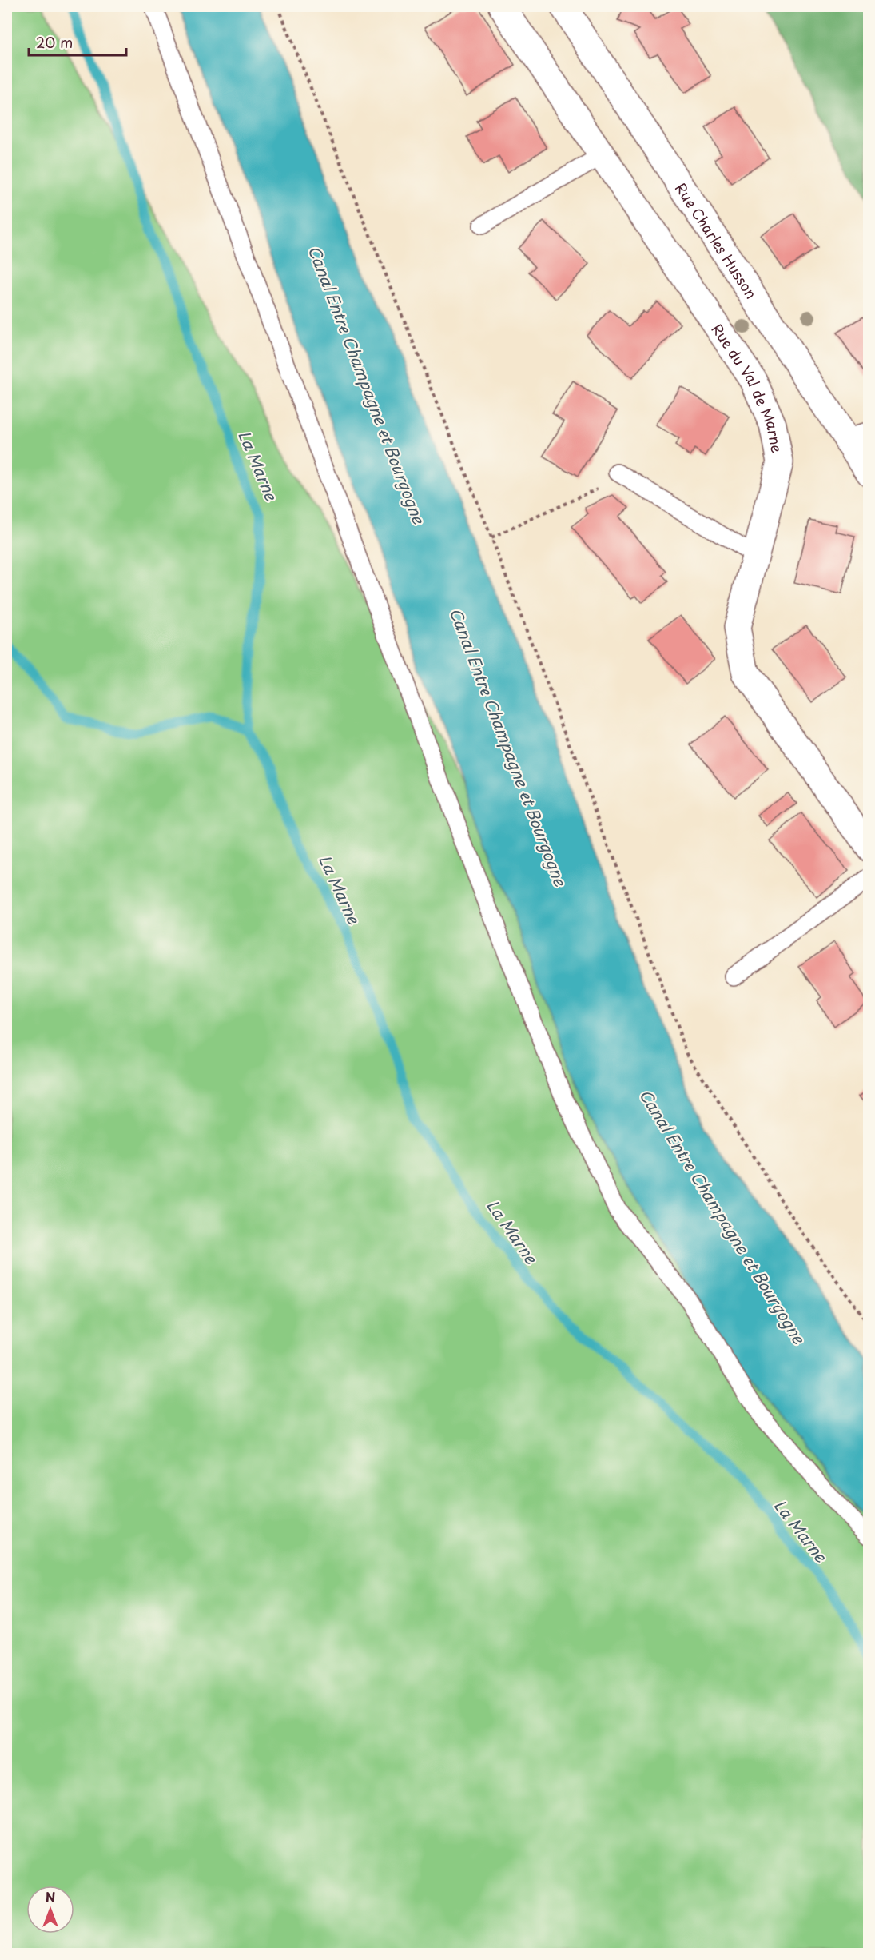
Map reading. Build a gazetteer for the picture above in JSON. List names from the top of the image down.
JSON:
{
  "streets": {
    "street": ["Rue Charles Husson", "Rue du Val de Marne"]
  },
  "water": ["Canal Entre Champagne et Bourgogne", "La Marne"],
  "scale_bar": "20 m",
  "north": "top"
}
